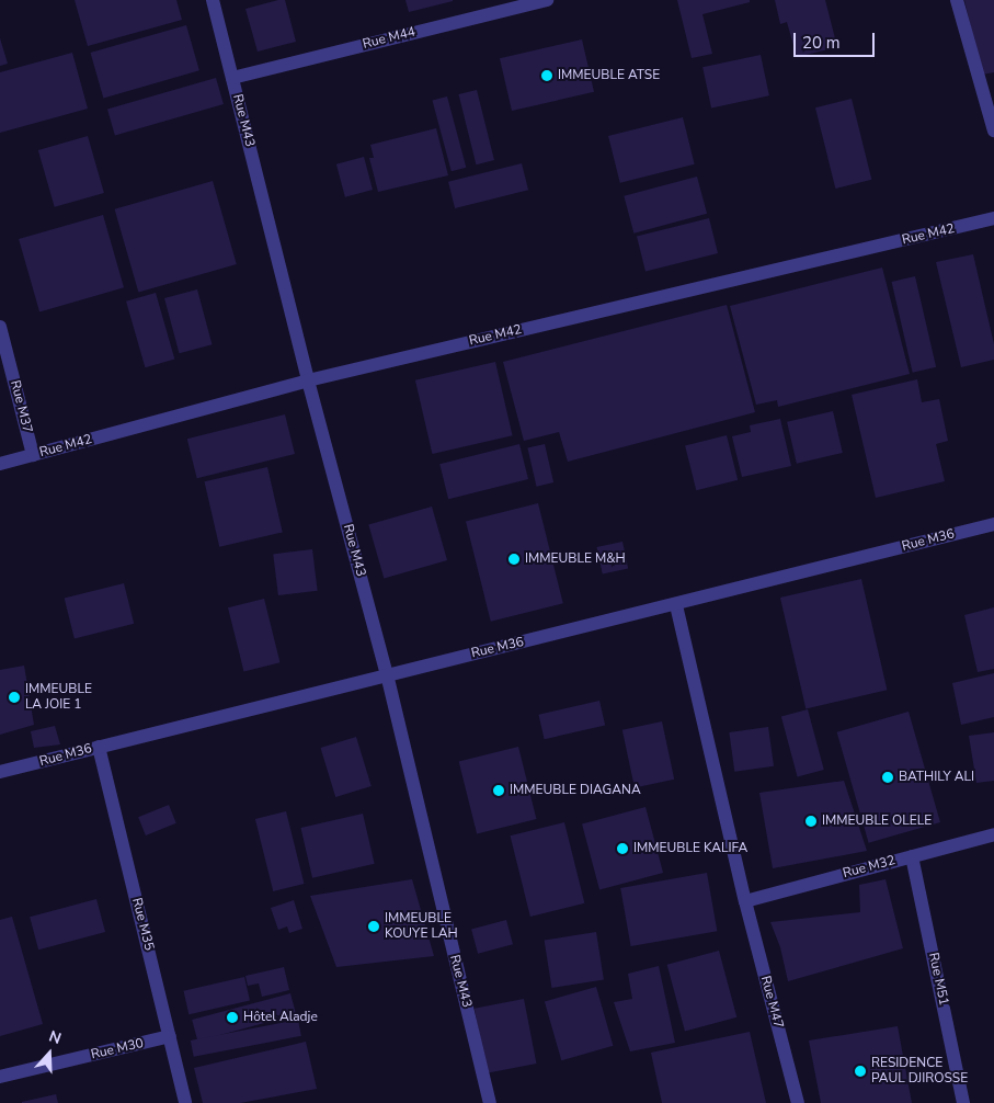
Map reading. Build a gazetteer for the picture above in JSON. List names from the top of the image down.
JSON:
{
  "streets": {
    "street": [
      "Rue M44",
      "Rue M43",
      "Rue M42",
      "Rue M37",
      "Rue M36",
      "Rue M32",
      "Rue M35",
      "Rue M51",
      "Rue M47",
      "Rue M30"
    ]
  },
  "crossings": [
    ["Rue M44", "Rue M43"],
    ["Rue M43", "Rue M42"],
    ["Rue M43", "Rue M36"],
    ["Rue M42", "Rue M37"],
    ["Rue M36", "Rue M35"],
    ["Rue M36", "Rue M47"],
    ["Rue M32", "Rue M51"],
    ["Rue M32", "Rue M47"],
    ["Rue M35", "Rue M30"]
  ],
  "places": [
    "IMMEUBLE ATSE",
    "IMMEUBLE M&H",
    "IMMEUBLE LA JOIE 1",
    "BATHILY ALI",
    "IMMEUBLE DIAGANA",
    "IMMEUBLE OLELE",
    "IMMEUBLE KALIFA",
    "IMMEUBLE KOUYE LAH",
    "Hôtel Aladje",
    "RESIDENCE PAUL DJIROSSE"
  ],
  "scale_bar": "20 m",
  "north": "top"
}
